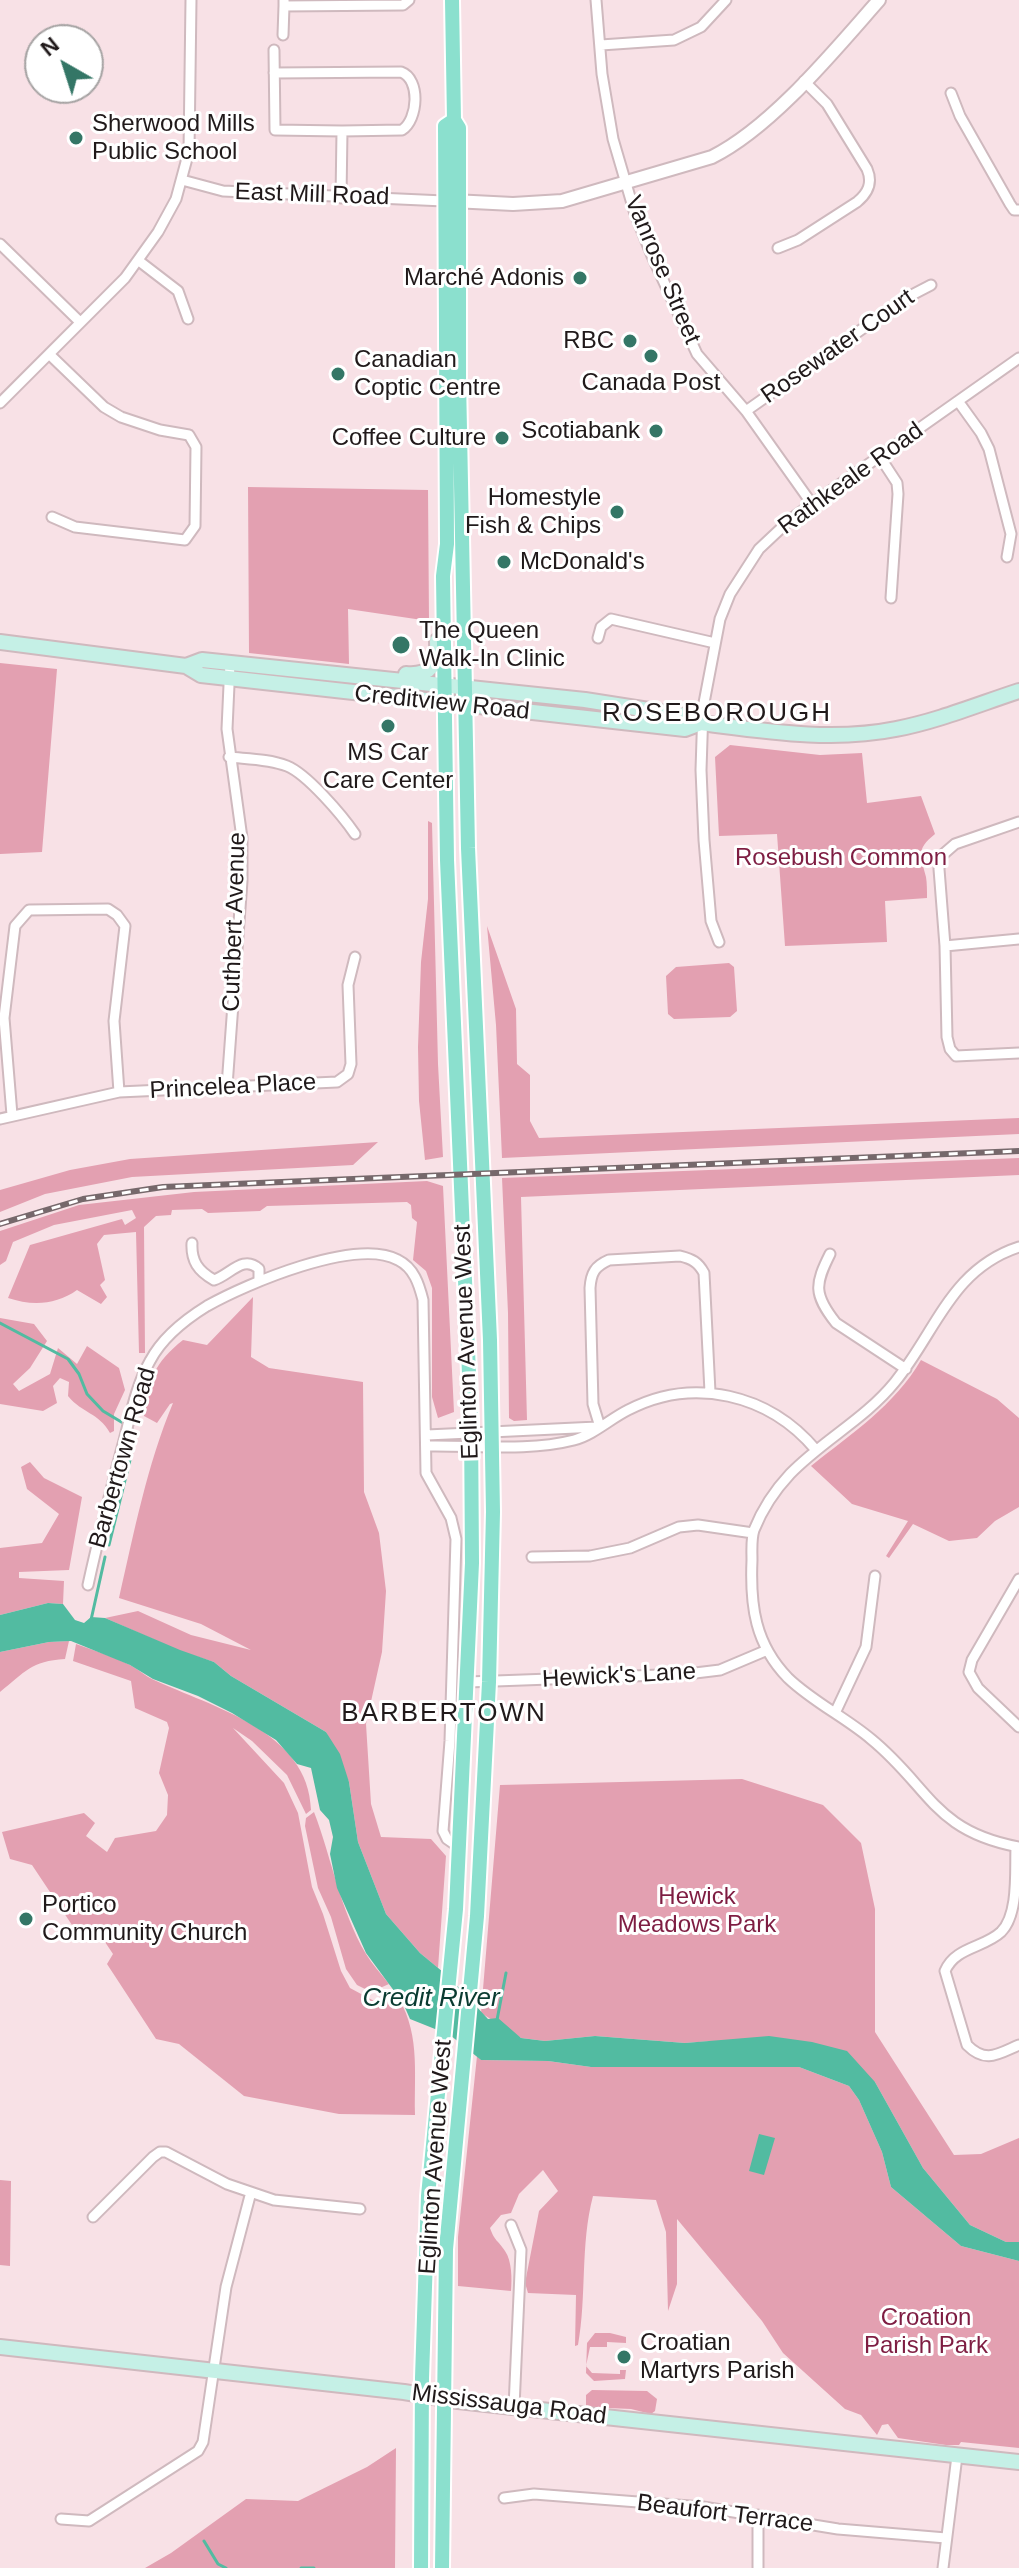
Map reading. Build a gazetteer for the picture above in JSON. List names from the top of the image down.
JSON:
{
  "streets": {
    "main road": ["Creditview Road", "Eglinton Avenue West", "Mississauga Road"],
    "street": [
      "East Mill Road",
      "Vanrose Street",
      "Rosewater Court",
      "Rathkeale Road",
      "Cuthbert Avenue",
      "Princelea Place",
      "Barbertown Road",
      "Hewick's Lane",
      "Beaufort Terrace"
    ]
  },
  "crossings": [
    ["East Mill Road", "Eglinton Avenue West"],
    ["Vanrose Street", "Rosewater Court"],
    ["Vanrose Street", "Rathkeale Road"],
    ["Rathkeale Road", "Creditview Road"],
    ["Creditview Road", "Cuthbert Avenue"],
    ["Creditview Road", "Eglinton Avenue West"],
    ["Cuthbert Avenue", "Princelea Place"],
    ["Eglinton Avenue West", "Barbertown Road"],
    ["Eglinton Avenue West", "Hewick's Lane"],
    ["Eglinton Avenue West", "Mississauga Road"]
  ],
  "districts": ["ROSEBOROUGH", "BARBERTOWN"],
  "water": ["Credit River"],
  "parks": ["Rosebush Common", "Hewick Meadows Park", "Croation Parish Park"],
  "places": [
    "Sherwood Mills Public School",
    "Marché Adonis",
    "RBC",
    "Canada Post",
    "Canadian Coptic Centre",
    "Scotiabank",
    "Coffee Culture",
    "Homestyle Fish & Chips",
    "McDonald's",
    "The Queen Walk-In Clinic",
    "MS Car Care Center",
    "Portico Community Church",
    "Croatian Martyrs Parish"
  ],
  "north": "top left"
}
